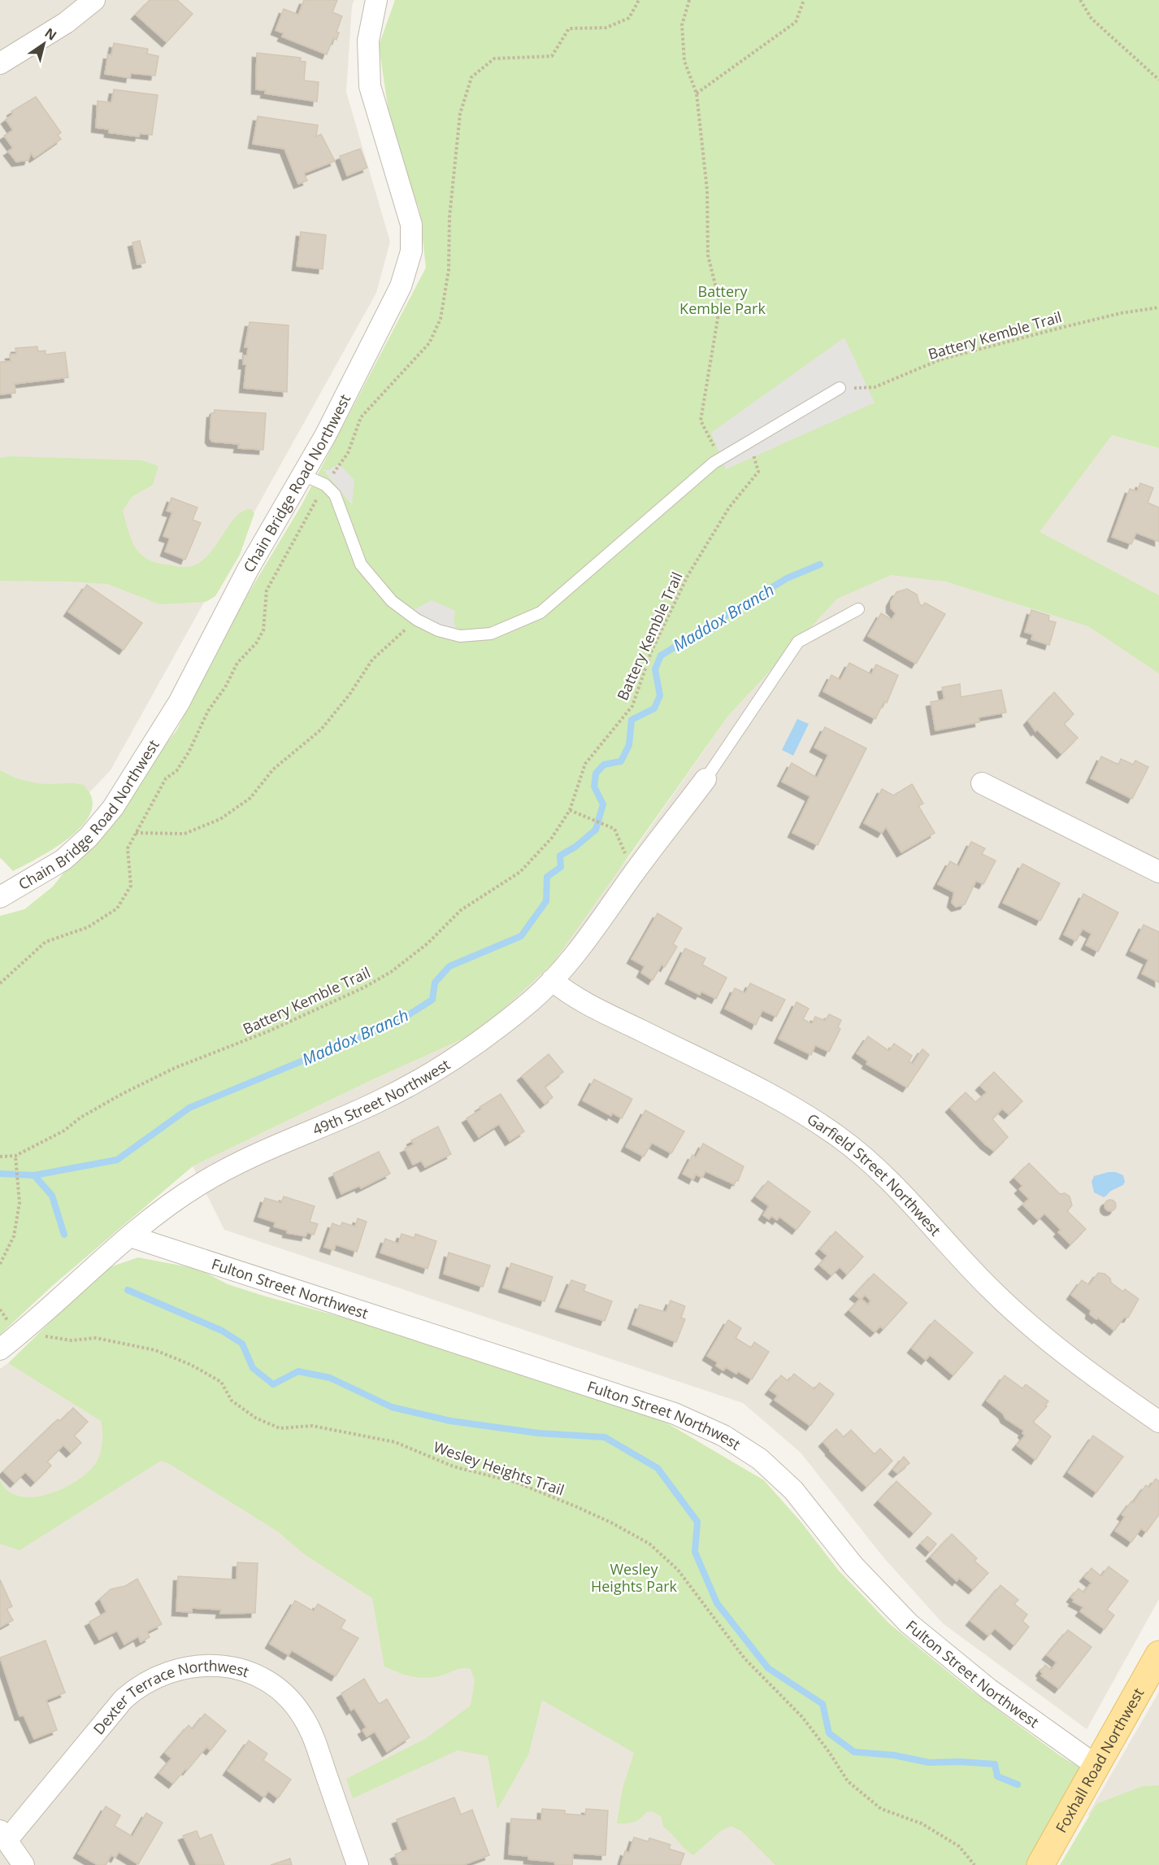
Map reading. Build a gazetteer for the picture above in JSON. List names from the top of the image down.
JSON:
{
  "streets": {
    "main road": ["Foxhall Road Northwest"],
    "street": [
      "Chain Bridge Road Northwest",
      "49th Street Northwest",
      "Garfield Street Northwest",
      "Fulton Street Northwest",
      "Dexter Terrace Northwest"
    ],
    "path": ["Battery Kemble Trail", "Wesley Heights Trail"]
  },
  "crossings": [
    ["49th Street Northwest", "Garfield Street Northwest"],
    ["49th Street Northwest", "Fulton Street Northwest"],
    ["Fulton Street Northwest", "Foxhall Road Northwest"]
  ],
  "water": ["Maddox Branch"],
  "parks": ["Battery Kemble Park", "Wesley Heights Park"],
  "north": "top right"
}
